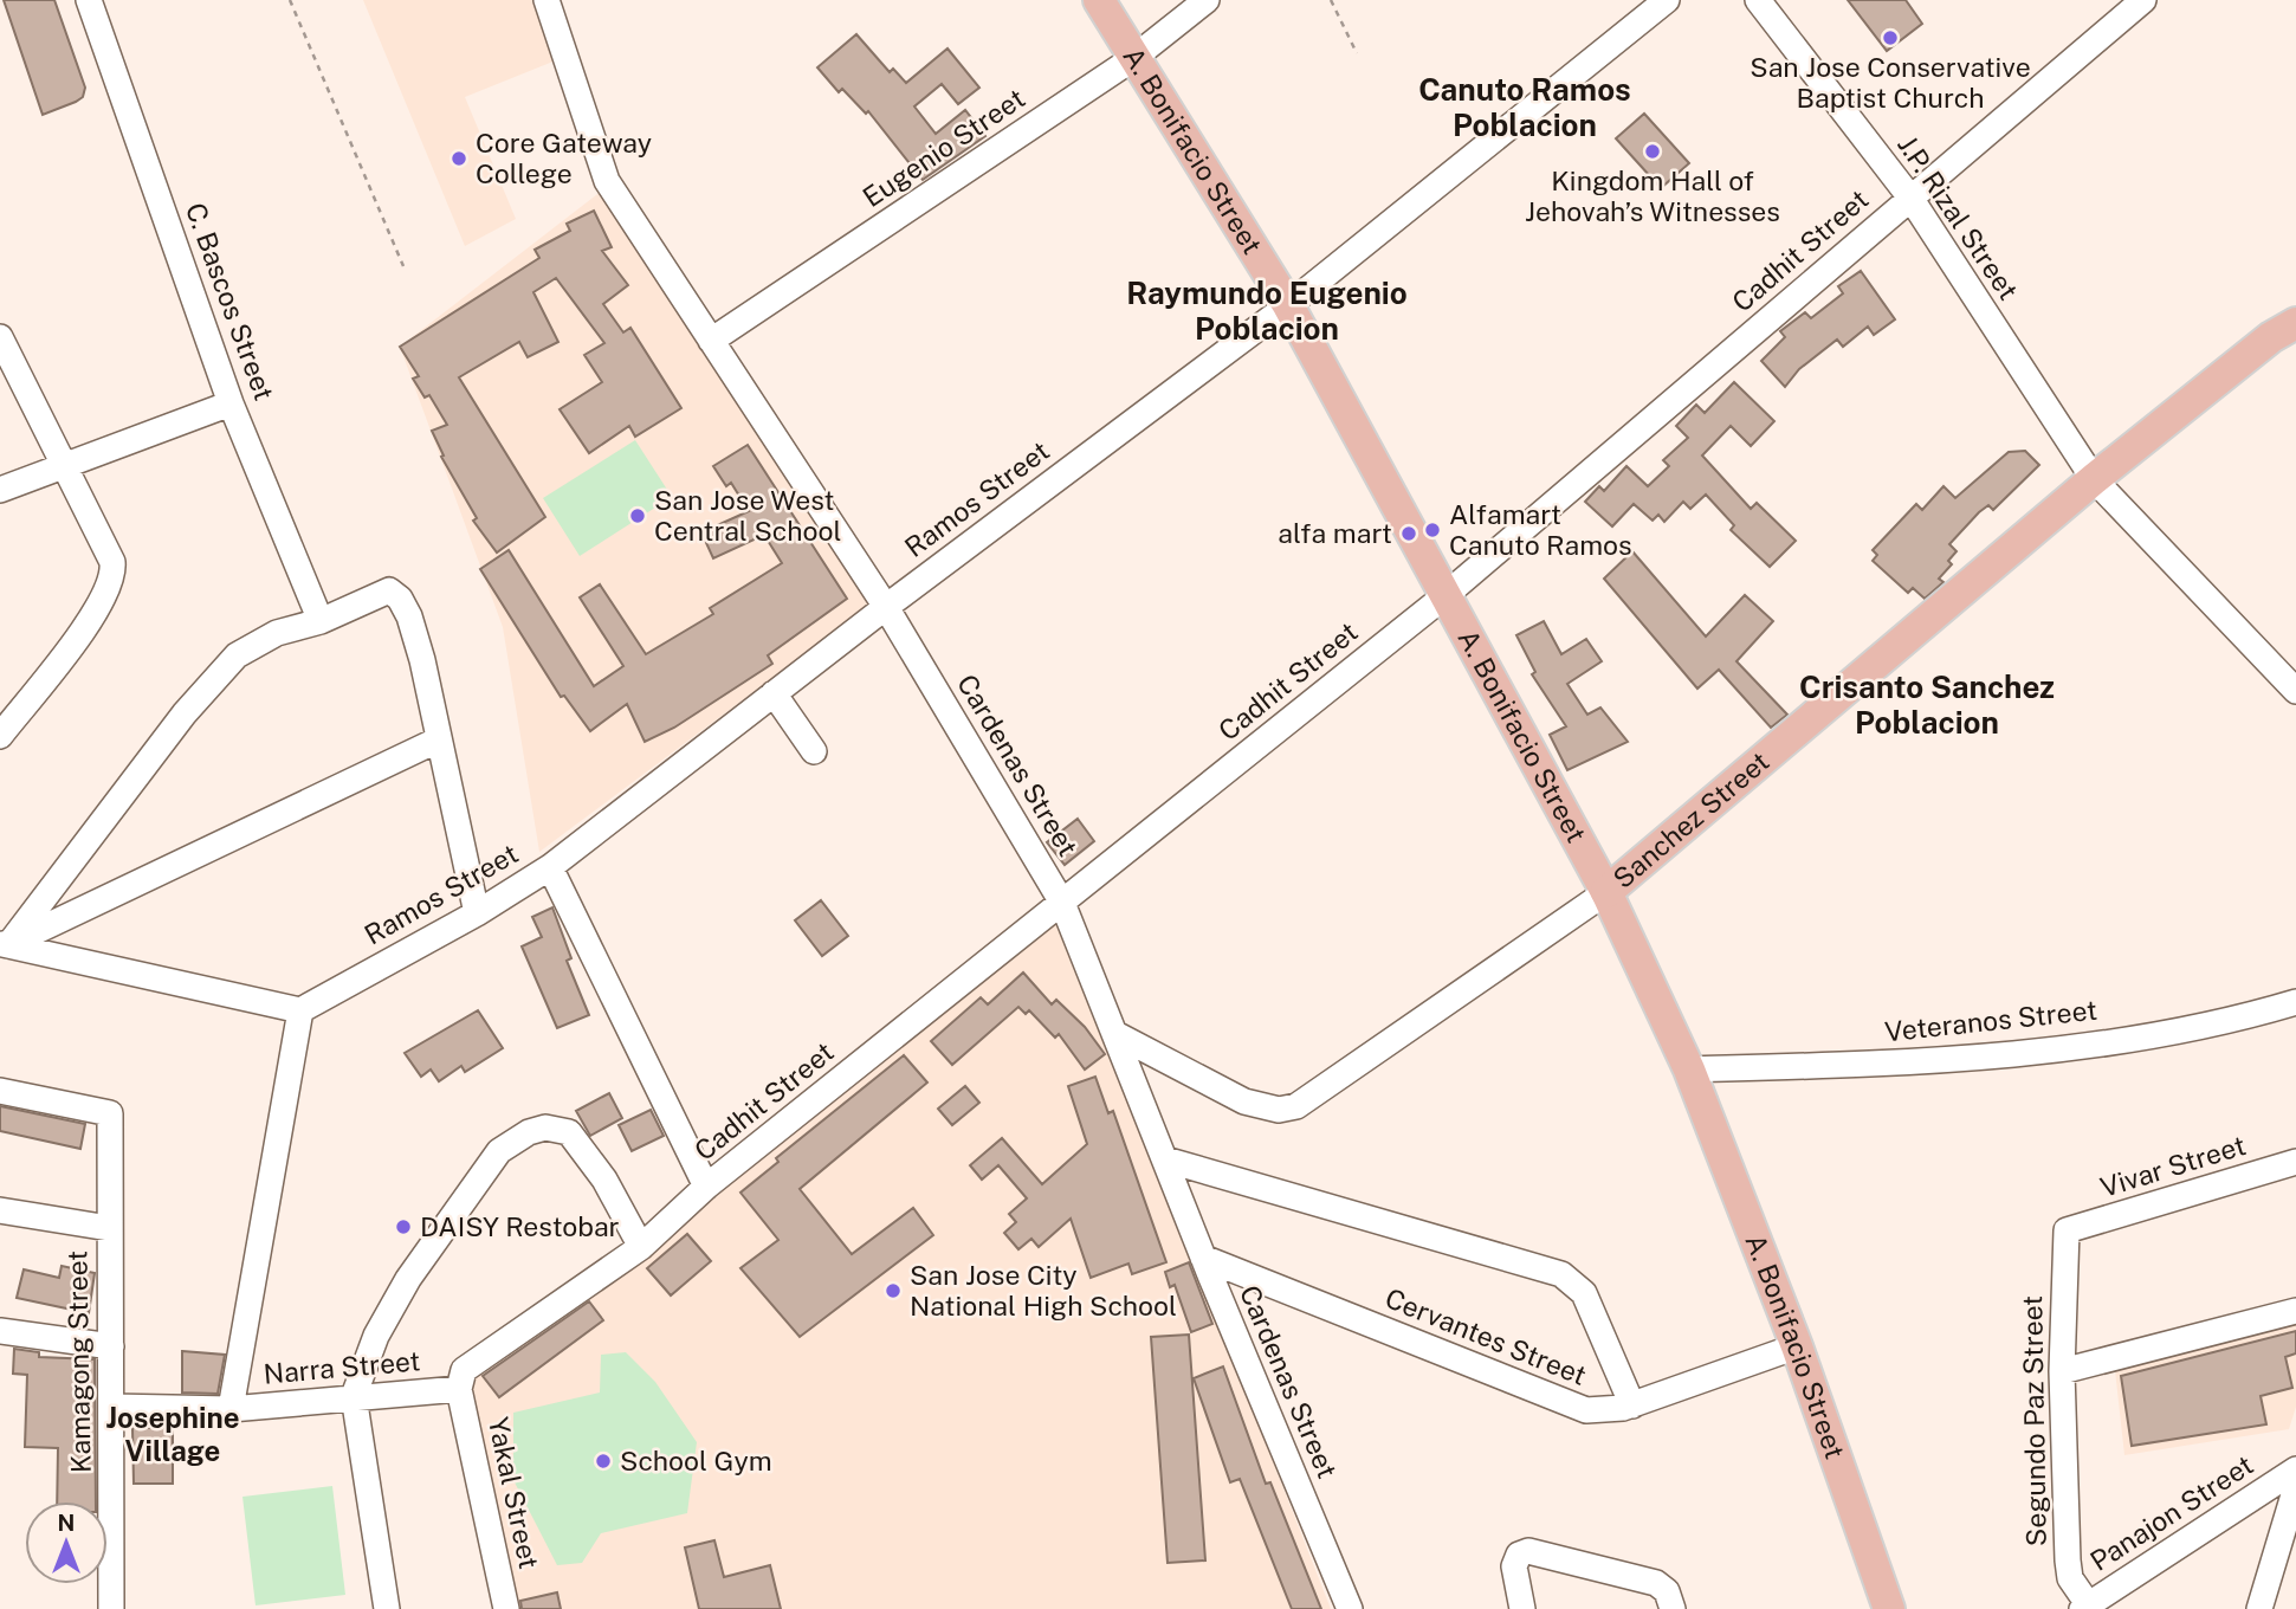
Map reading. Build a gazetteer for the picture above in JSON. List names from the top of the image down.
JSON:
{
  "streets": {
    "main road": ["A. Bonifacio Street", "Sanchez Street"],
    "street": [
      "Eugenio Street",
      "J.P. Rizal Street",
      "Cadhit Street",
      "C. Bascos Street",
      "Ramos Street",
      "Cardenas Street",
      "Veteranos Street",
      "Vivar Street",
      "Cervantes Street",
      "Kamagong Street",
      "Narra Street",
      "Segundo Paz Street",
      "Yakal Street",
      "Panajon Street"
    ]
  },
  "crossings": [
    ["Eugenio Street", "A. Bonifacio Street"],
    ["Eugenio Street", "Cardenas Street"],
    ["A. Bonifacio Street", "Cadhit Street"],
    ["A. Bonifacio Street", "Ramos Street"],
    ["A. Bonifacio Street", "Sanchez Street"],
    ["A. Bonifacio Street", "Veteranos Street"],
    ["A. Bonifacio Street", "Cervantes Street"],
    ["J.P. Rizal Street", "Cadhit Street"],
    ["J.P. Rizal Street", "Sanchez Street"],
    ["Cadhit Street", "Cardenas Street"],
    ["Cadhit Street", "Narra Street"],
    ["Cadhit Street", "Yakal Street"],
    ["Ramos Street", "Cardenas Street"],
    ["Cardenas Street", "Sanchez Street"],
    ["Cardenas Street", "Cervantes Street"],
    ["Vivar Street", "Segundo Paz Street"],
    ["Kamagong Street", "Narra Street"],
    ["Narra Street", "Yakal Street"],
    ["Segundo Paz Street", "Panajon Street"]
  ],
  "districts": [
    "Canuto Ramos Poblacion",
    "Raymundo Eugenio Poblacion",
    "Crisanto Sanchez Poblacion",
    "Josephine Village"
  ],
  "places": [
    "San Jose Conservative Baptist Church",
    "Kingdom Hall of Jehovah’s Witnesses",
    "Core Gateway College",
    "San Jose West Central School",
    "Alfamart Canuto Ramos",
    "alfa mart",
    "DAISY Restobar",
    "San Jose City National High School",
    "School Gym"
  ],
  "north": "top"
}
